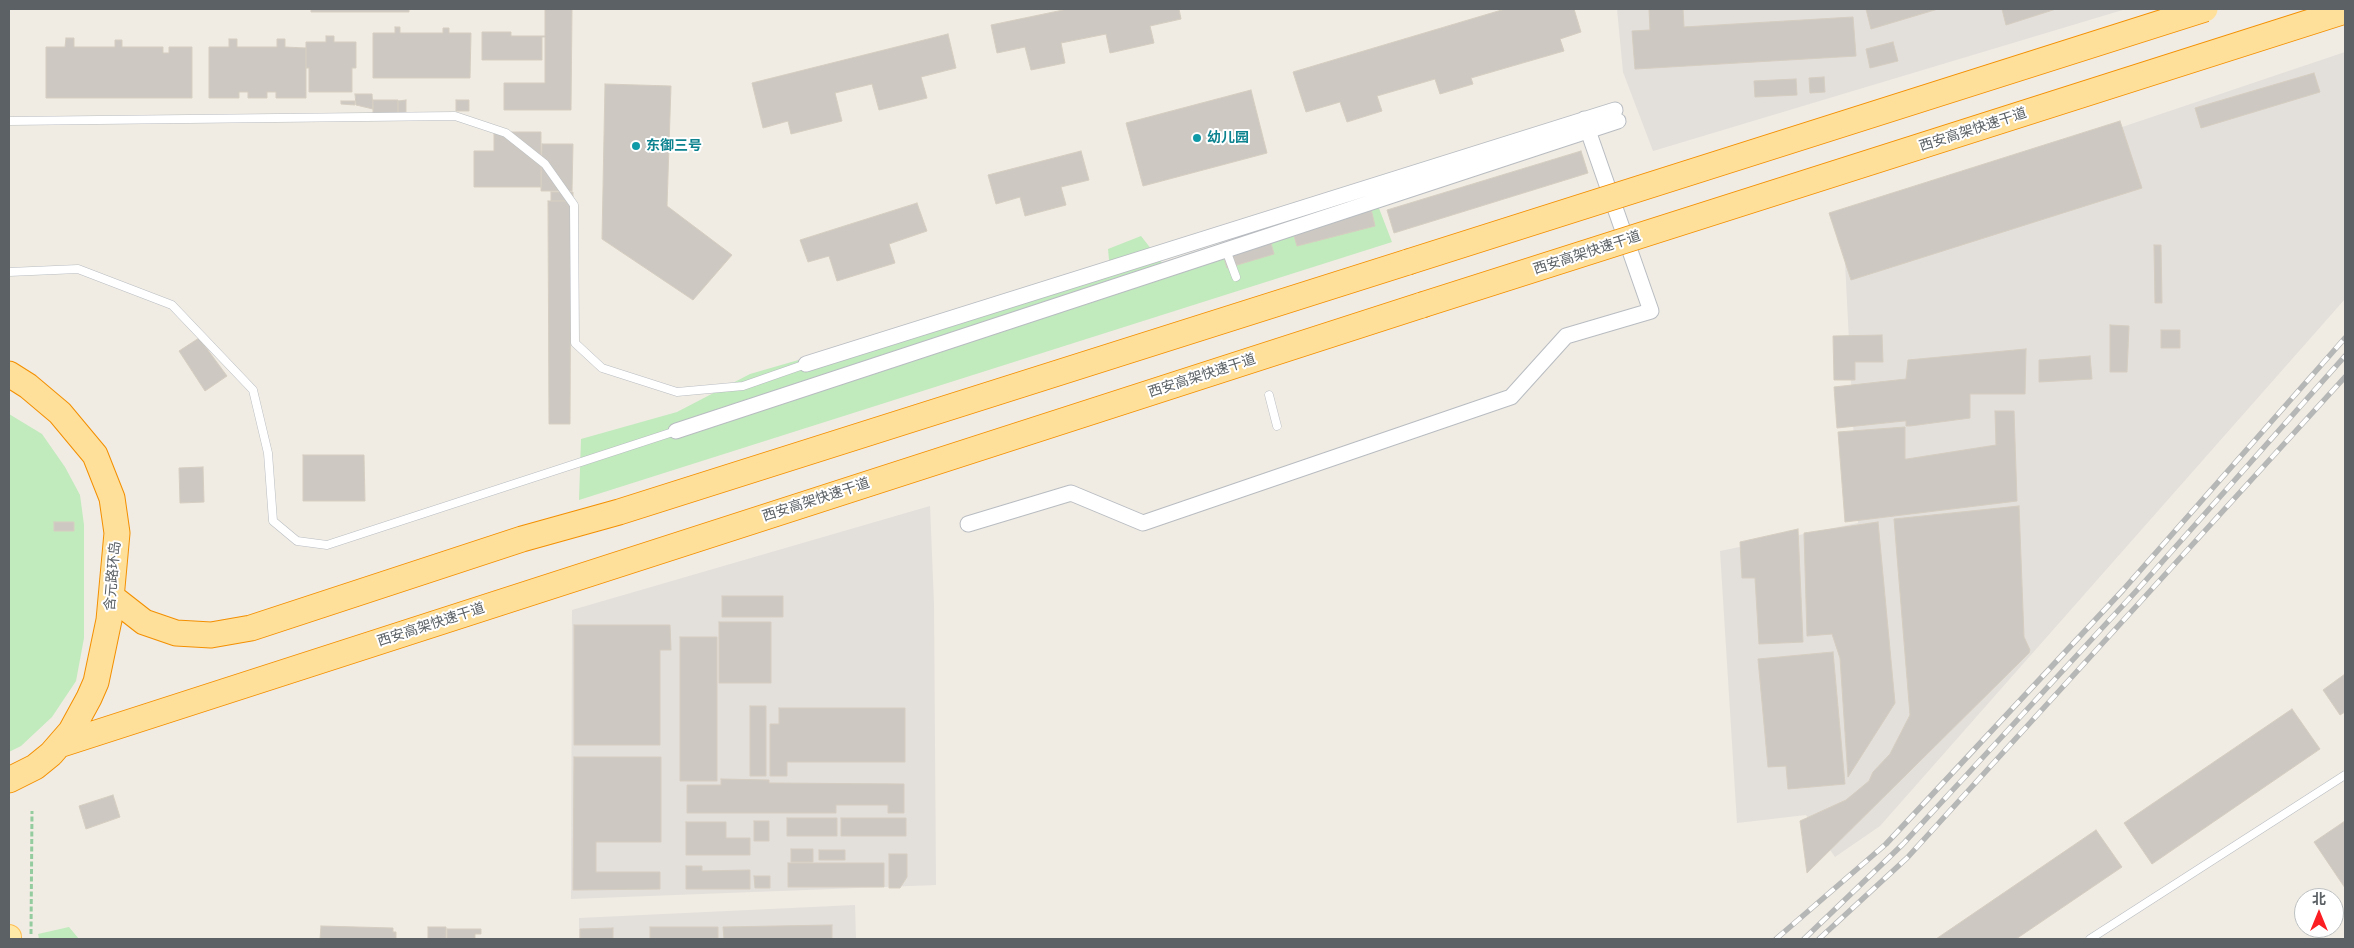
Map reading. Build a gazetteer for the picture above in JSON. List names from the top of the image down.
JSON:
{
  "streets": {
    "highway": ["西安高架快速干道", "含元路环岛"]
  },
  "crossings": [
    ["西安高架快速干道", "含元路环岛"]
  ],
  "places": ["幼儿园", "东御三号"],
  "north": "top"
}
